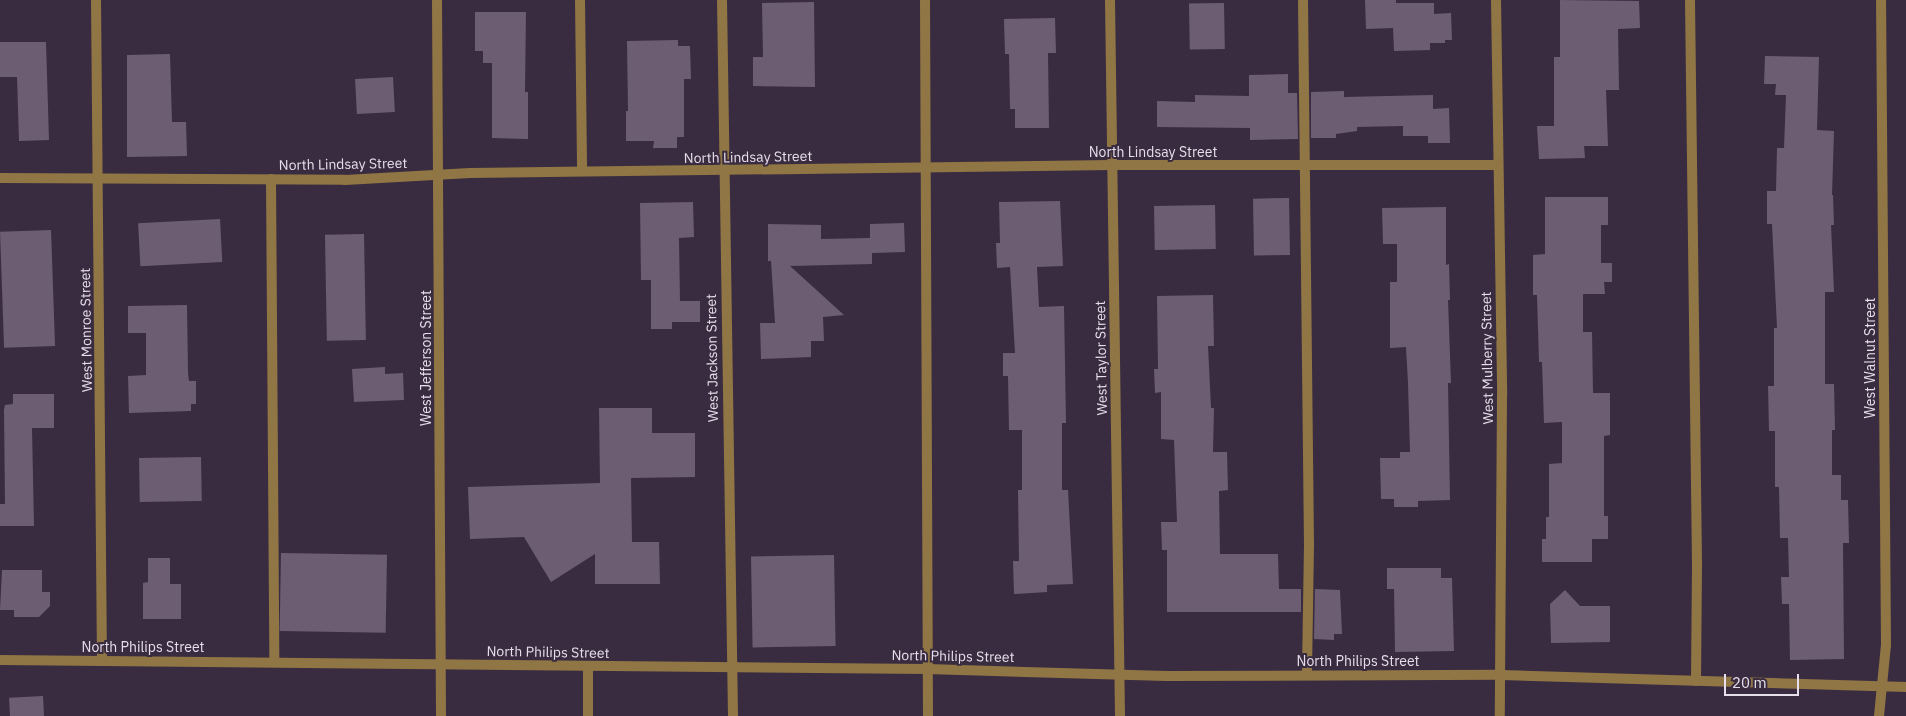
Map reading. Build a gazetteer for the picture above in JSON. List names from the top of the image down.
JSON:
{
  "streets": {
    "street": [
      "North Lindsay Street",
      "West Monroe Street",
      "West Jefferson Street",
      "West Jackson Street",
      "West Taylor Street",
      "West Mulberry Street",
      "West Walnut Street",
      "North Philips Street"
    ]
  },
  "crossings": [
    ["North Lindsay Street", "West Monroe Street"],
    ["North Lindsay Street", "West Jefferson Street"],
    ["North Lindsay Street", "West Jackson Street"],
    ["North Lindsay Street", "West Taylor Street"],
    ["North Lindsay Street", "West Mulberry Street"],
    ["West Monroe Street", "North Philips Street"],
    ["West Jefferson Street", "North Philips Street"],
    ["West Jackson Street", "North Philips Street"],
    ["West Taylor Street", "North Philips Street"],
    ["West Mulberry Street", "North Philips Street"],
    ["West Walnut Street", "North Philips Street"]
  ],
  "scale_bar": "20 m"
}
